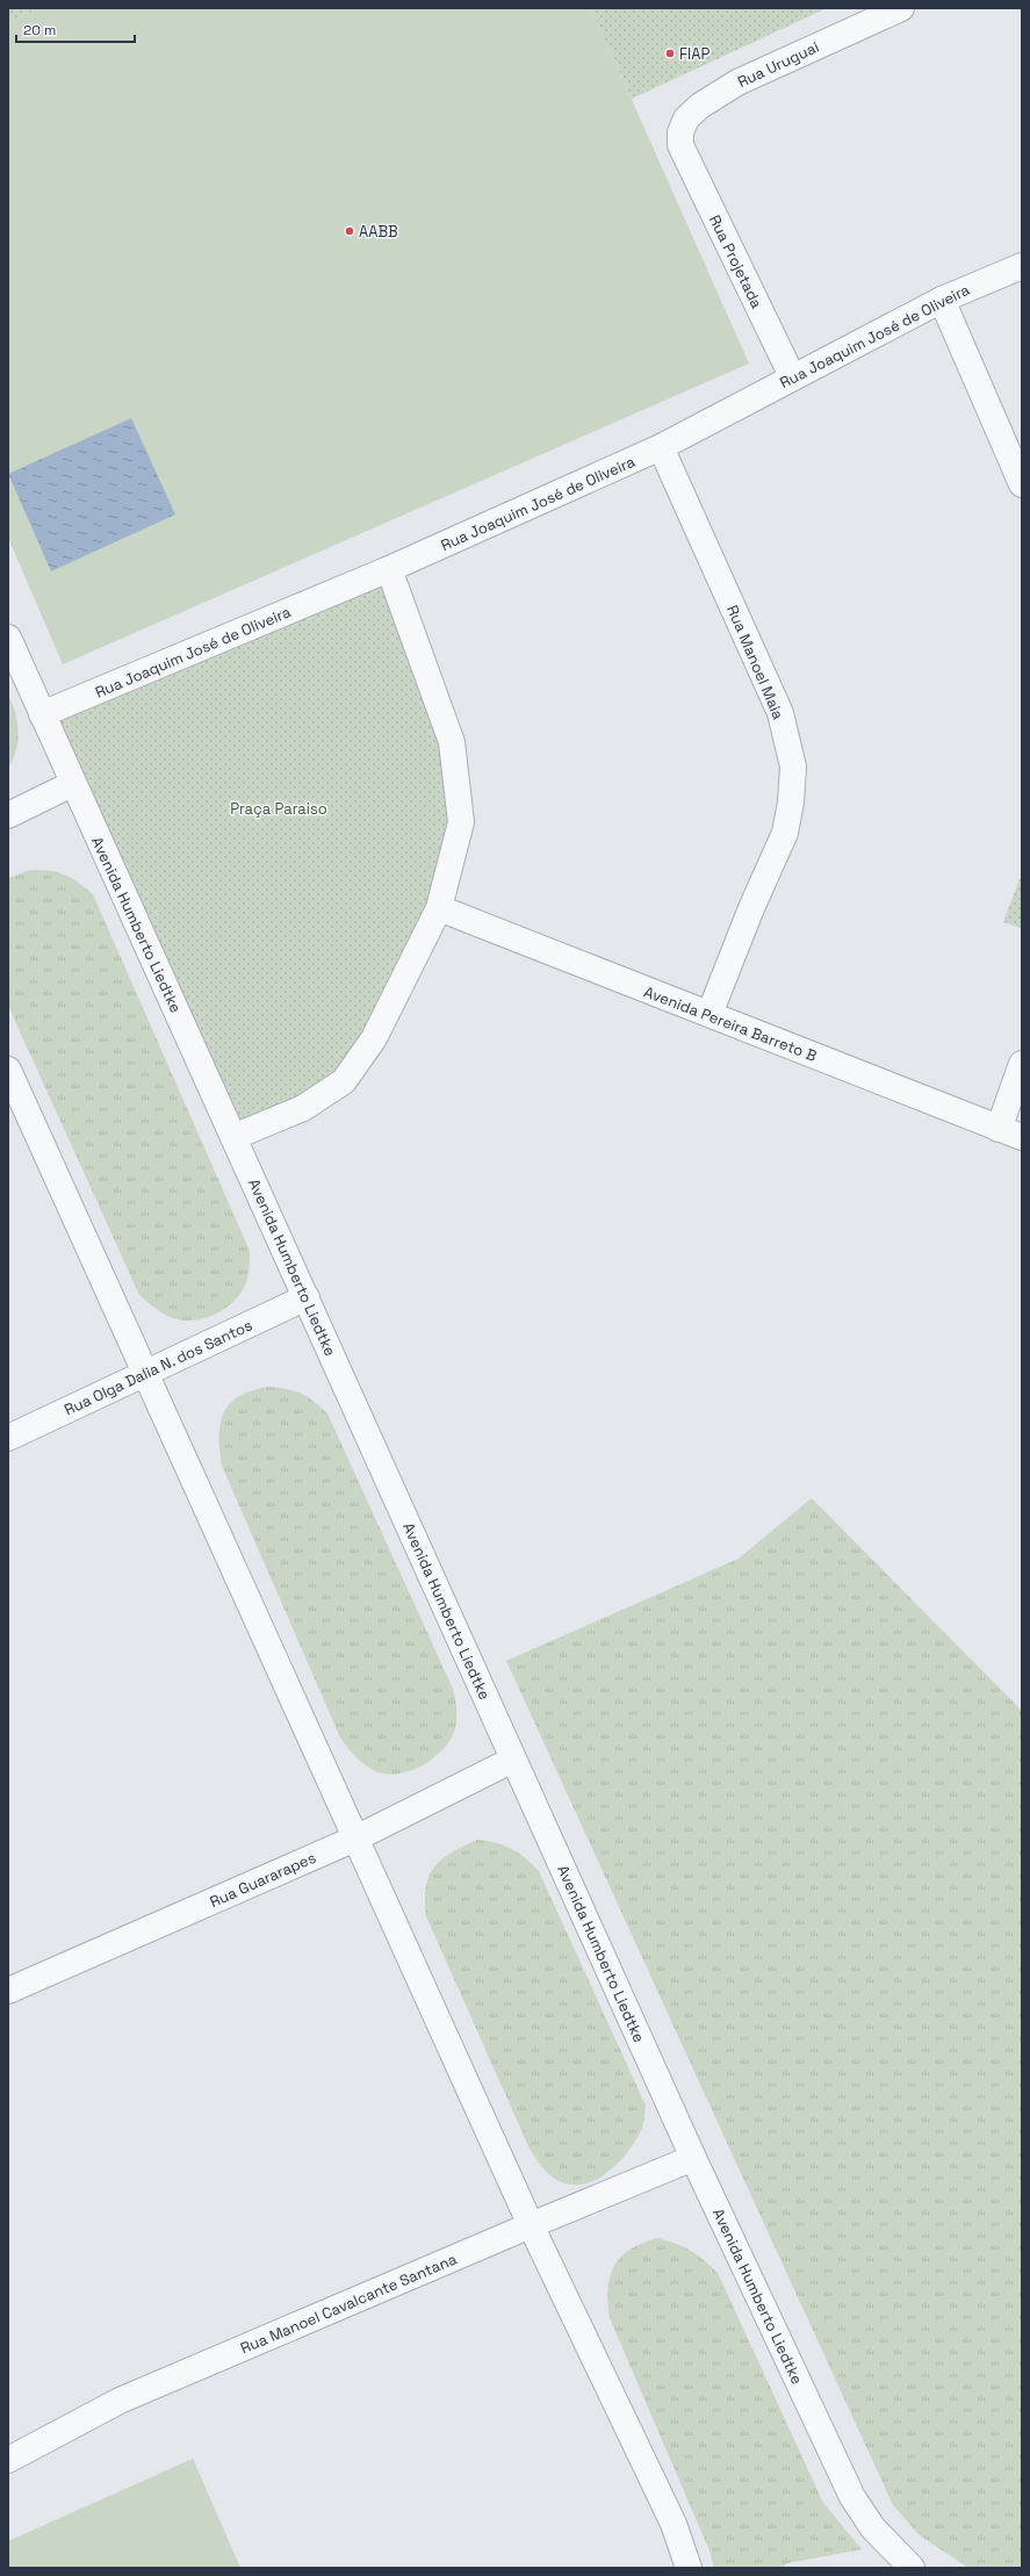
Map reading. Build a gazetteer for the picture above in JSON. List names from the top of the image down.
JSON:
{
  "streets": {
    "street": [
      "Rua Uruguai",
      "Rua Projetada",
      "Rua Joaquim José de Oliveira",
      "Rua Manoel Maia",
      "Avenida Humberto Liedtke",
      "Avenida Pereira Barreto B",
      "Rua Olga Dalia N. dos Santos",
      "Rua Guararapes",
      "Rua Manoel Cavalcante Santana"
    ]
  },
  "crossings": [
    ["Rua Uruguai", "Rua Projetada"],
    ["Rua Projetada", "Rua Joaquim José de Oliveira"],
    ["Rua Joaquim José de Oliveira", "Rua Manoel Maia"],
    ["Rua Joaquim José de Oliveira", "Avenida Humberto Liedtke"],
    ["Rua Manoel Maia", "Avenida Pereira Barreto B"],
    ["Avenida Humberto Liedtke", "Rua Olga Dalia N. dos Santos"],
    ["Avenida Humberto Liedtke", "Rua Guararapes"],
    ["Avenida Humberto Liedtke", "Rua Manoel Cavalcante Santana"]
  ],
  "parks": ["Praça Paraiso"],
  "places": ["FIAP", "AABB"],
  "scale_bar": "20 m"
}
